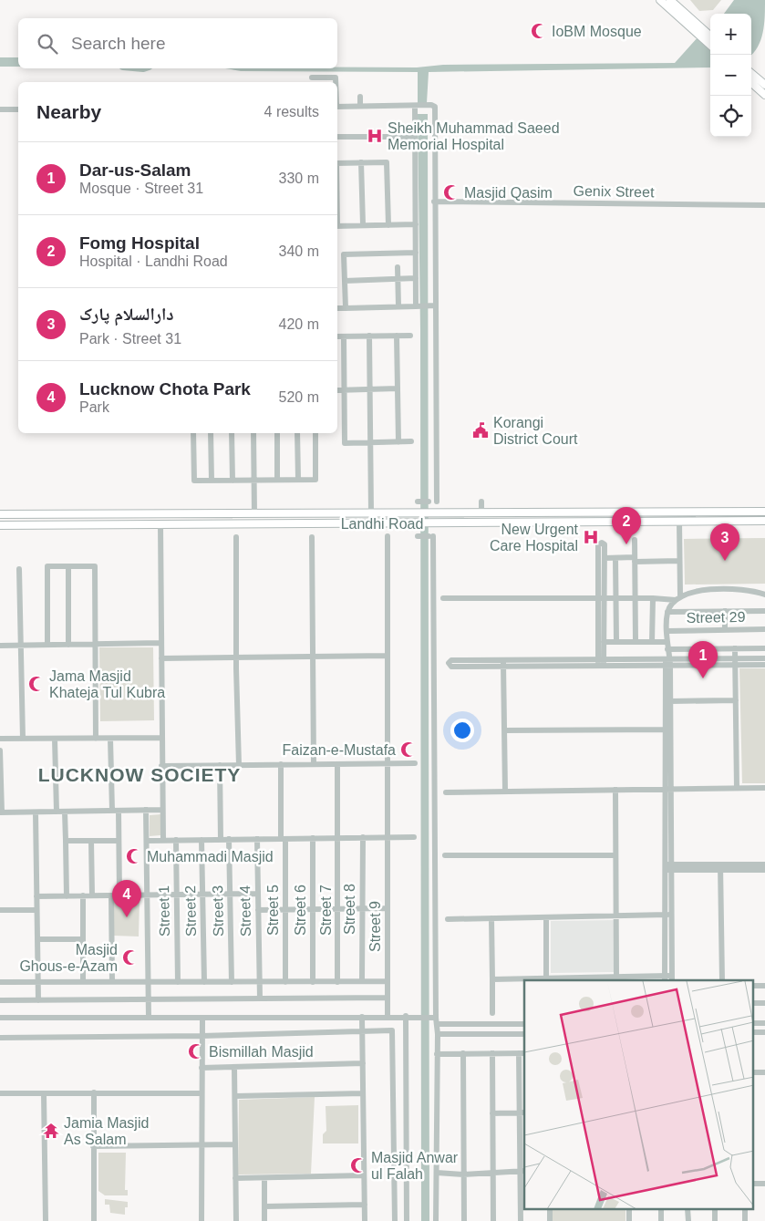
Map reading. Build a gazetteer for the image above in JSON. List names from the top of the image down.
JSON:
{
  "streets": {
    "main road": ["Landhi Road"],
    "street": [
      "Genix Street",
      "Street 29",
      "Street 8",
      "Street 5",
      "Street 6",
      "Street 7",
      "Street 1",
      "Street 2",
      "Street 3",
      "Street 4",
      "Street 9"
    ]
  },
  "districts": ["LUCKNOW SOCIETY"],
  "places": {
    "mosque": [
      "IoBM Mosque",
      "Masjid Qasim",
      "Jama Masjid Khateja Tul Kubra",
      "Faizan-e-Mustafa",
      "Muhammadi Masjid",
      "Masjid Ghous-e-Azam",
      "Bismillah Masjid",
      "Masjid Anwar ul Falah"
    ],
    "hospital": ["Sheikh Muhammad Saeed Memorial Hospital", "New Urgent Care Hospital"],
    "public building": ["Korangi District Court"],
    "temple": ["Jamia Masjid As Salam"]
  },
  "page": {
    "map_buttons": ["+", "−"],
    "search": "Search here",
    "heading": ["Nearby", "4 results"],
    "list": [
      {
        "mark": "1",
        "name": "Dar-us-Salam",
        "note": "Mosque · Street 31",
        "value": "330 m"
      },
      {
        "mark": "2",
        "name": "Fomg Hospital",
        "note": "Hospital · Landhi Road",
        "value": "340 m"
      },
      {
        "mark": "3",
        "name": "دارالسلام پارک",
        "note": "Park · Street 31",
        "value": "420 m"
      },
      {
        "mark": "4",
        "name": "Lucknow Chota Park",
        "note": "Park",
        "value": "520 m"
      }
    ],
    "pins": [
      "2",
      "3",
      "1",
      "4"
    ]
  }
}
